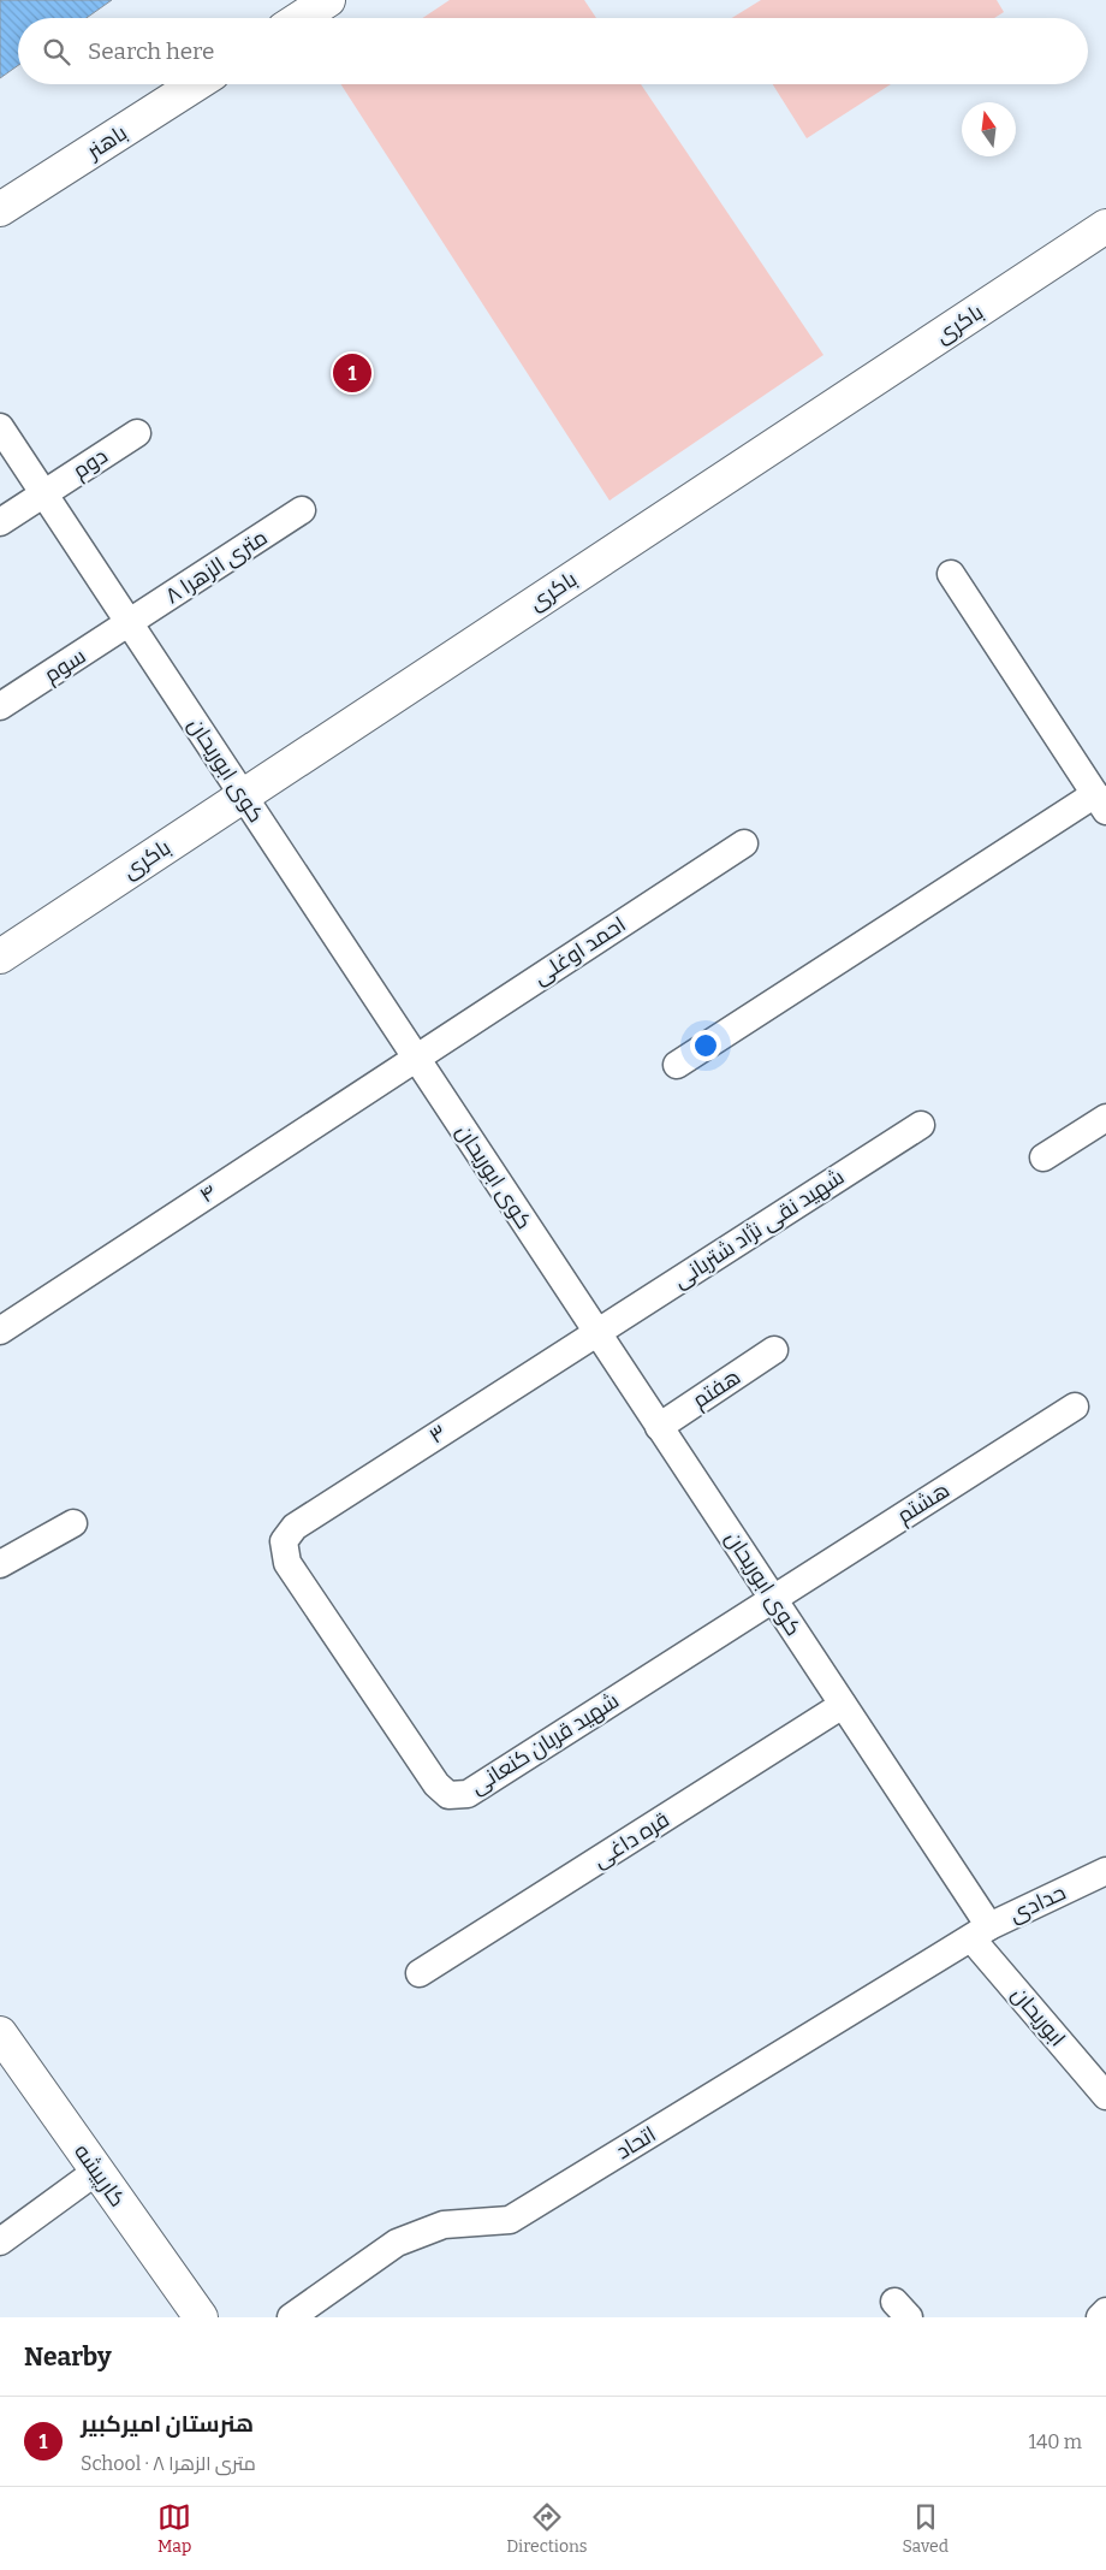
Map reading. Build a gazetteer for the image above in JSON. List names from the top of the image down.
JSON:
{
  "streets": {
    "street": [
      "باهنر",
      "باکری",
      "دوم",
      "۸ متری الزهرا",
      "سوم",
      "کوی ابوریحان",
      "احمد اوغلی",
      "۴",
      "شهید نقی نژاد شتربانی",
      "هفتم",
      "۳",
      "هشتم",
      "شهید قربان کنعانی",
      "قره داغی",
      "حدادی",
      "ابوریحان",
      "اتحاد",
      "کارپیشه"
    ]
  },
  "crossings": [
    ["باکری", "کوی ابوریحان"],
    ["دوم", "کوی ابوریحان"],
    ["۸ متری الزهرا", "سوم"],
    ["۸ متری الزهرا", "کوی ابوریحان"],
    ["سوم", "کوی ابوریحان"],
    ["کوی ابوریحان", "احمد اوغلی"],
    ["کوی ابوریحان", "۴"],
    ["کوی ابوریحان", "شهید نقی نژاد شتربانی"],
    ["کوی ابوریحان", "هفتم"],
    ["کوی ابوریحان", "۳"],
    ["کوی ابوریحان", "هشتم"],
    ["کوی ابوریحان", "شهید قربان کنعانی"],
    ["کوی ابوریحان", "قره داغی"],
    ["کوی ابوریحان", "حدادی"],
    ["کوی ابوریحان", "ابوریحان"],
    ["کوی ابوریحان", "اتحاد"],
    ["احمد اوغلی", "۴"],
    ["شهید نقی نژاد شتربانی", "۳"],
    ["۳", "شهید قربان کنعانی"],
    ["هشتم", "شهید قربان کنعانی"],
    ["حدادی", "ابوریحان"],
    ["حدادی", "اتحاد"],
    ["ابوریحان", "اتحاد"]
  ],
  "north": "top",
  "page": {
    "search": "Search here",
    "pins": "1",
    "heading": "Nearby",
    "list": [
      {
        "mark": "1",
        "name": "هنرستان امیرکبیر",
        "note": "School · ۸ متری الزهرا",
        "value": "140 m"
      }
    ],
    "nav": ["Map", "Directions", "Saved"]
  }
}
